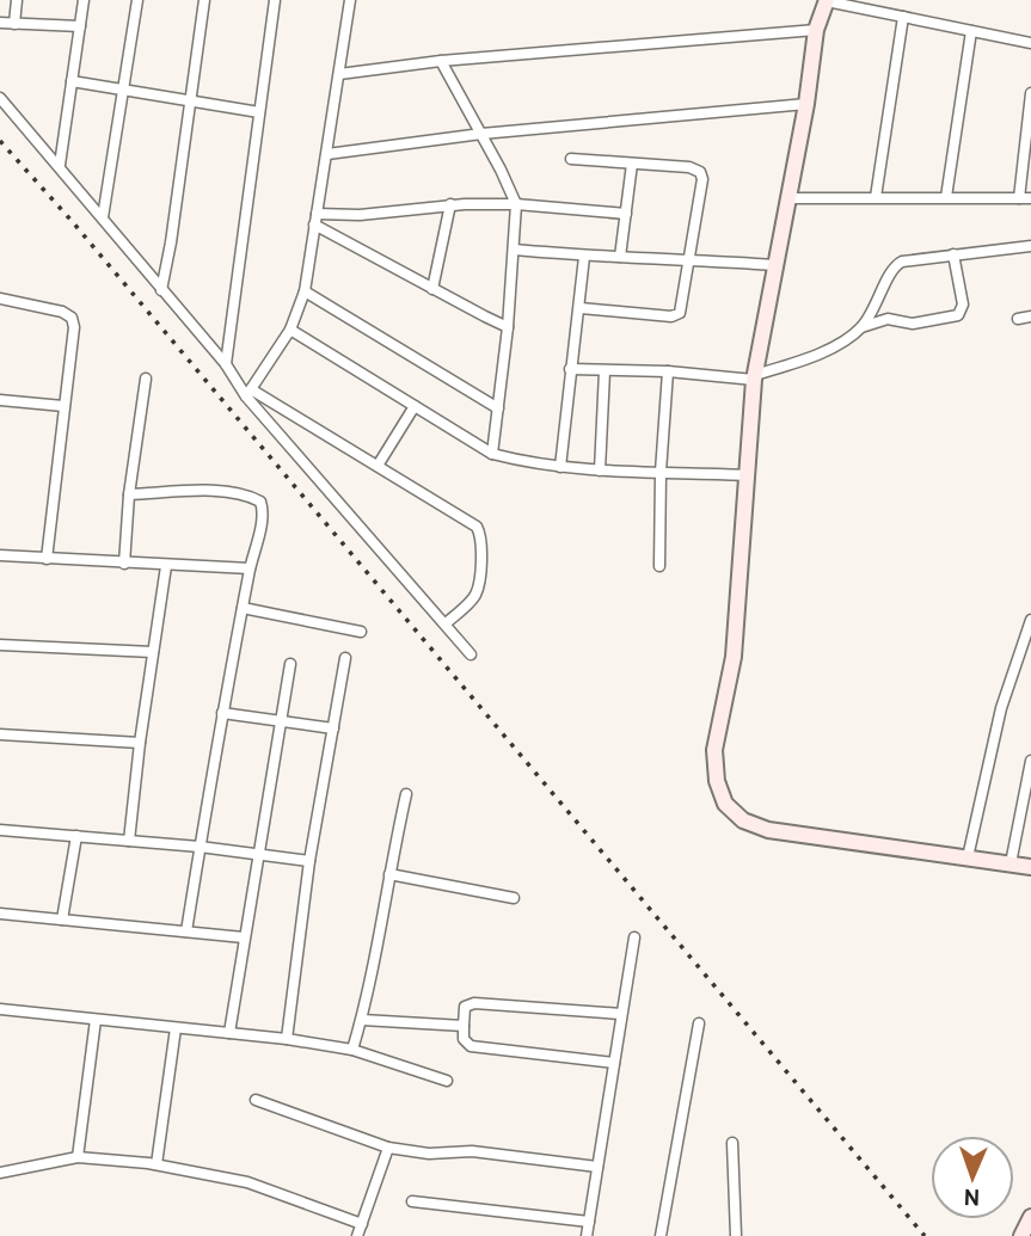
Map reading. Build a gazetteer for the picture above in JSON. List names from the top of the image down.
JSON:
{
  "north": "bottom"
}
